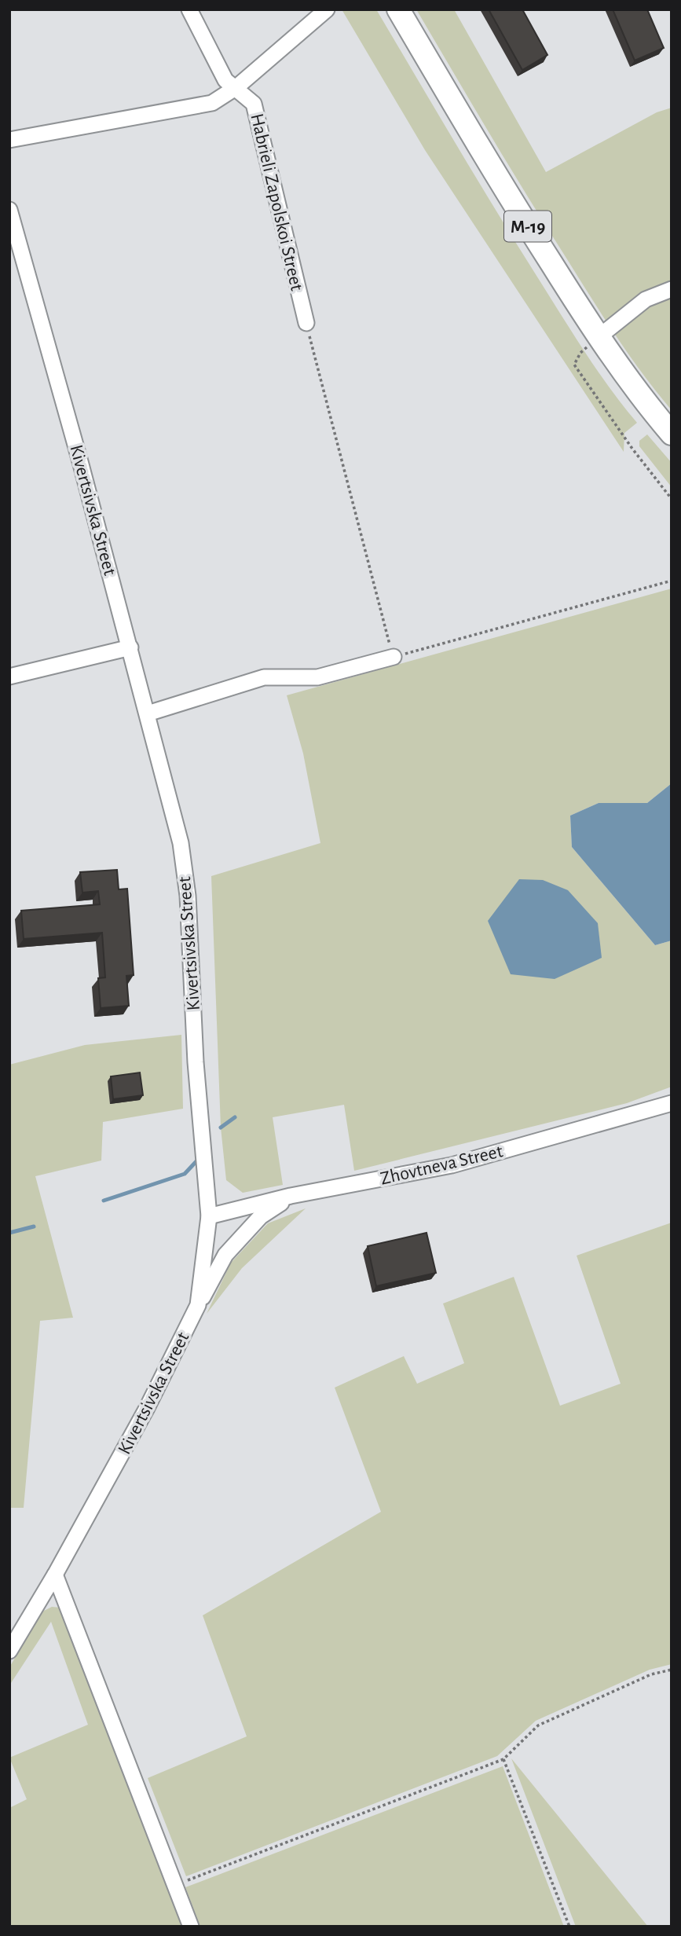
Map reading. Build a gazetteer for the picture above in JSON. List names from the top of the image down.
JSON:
{
  "streets": {
    "highway": ["М-19"],
    "street": ["Habrieli Zapolskoi Street", "Kivertsivska Street", "Zhovtneva Street"]
  },
  "crossings": [
    ["Kivertsivska Street", "Zhovtneva Street"]
  ]
}
